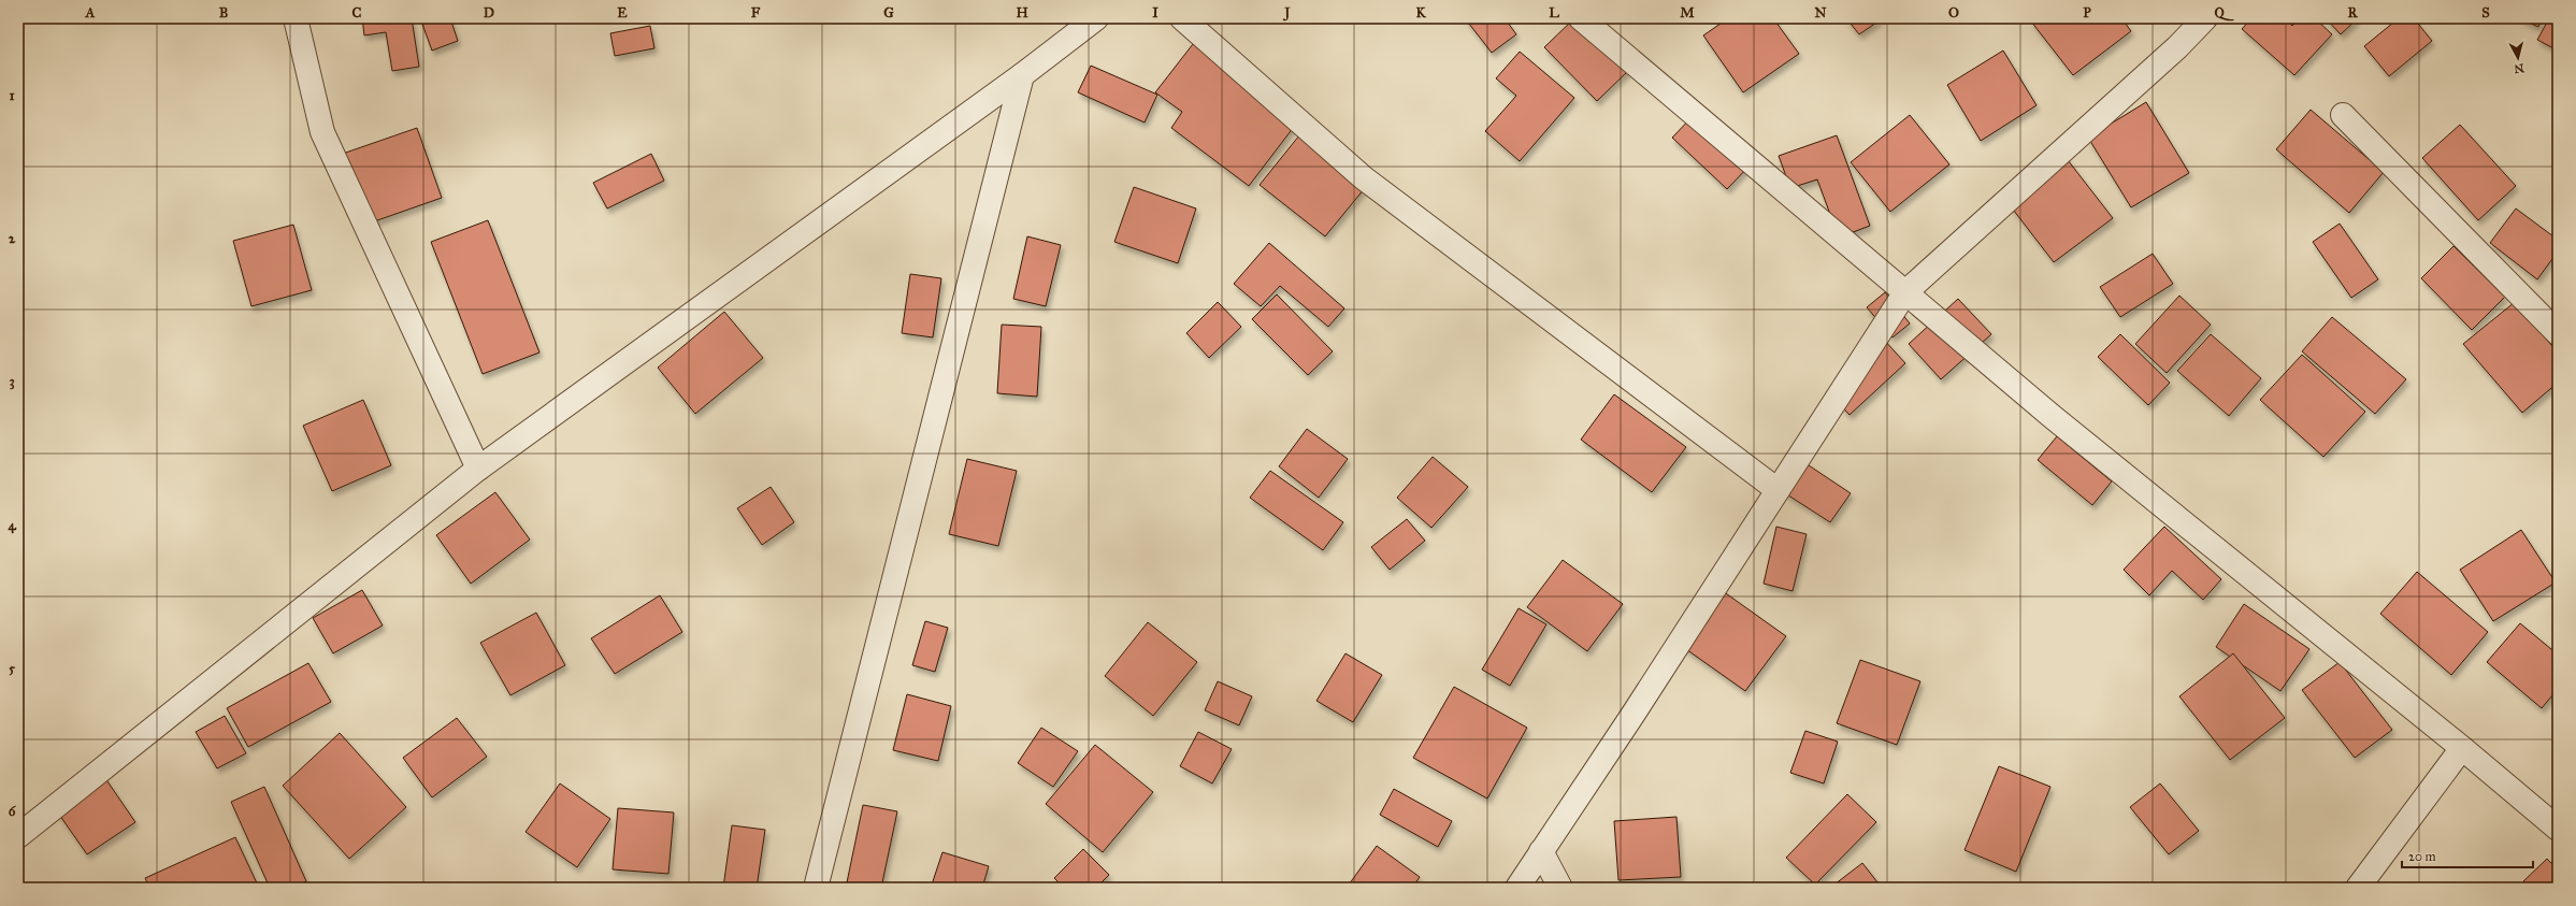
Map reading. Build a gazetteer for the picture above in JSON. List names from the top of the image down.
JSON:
{
  "scale_bar": "20 m",
  "north": "bottom",
  "grid": {
    "columns": [
      "A",
      "B",
      "C",
      "D",
      "E",
      "F",
      "G",
      "H",
      "I",
      "J",
      "K",
      "L",
      "M",
      "N",
      "O",
      "P",
      "Q",
      "R",
      "S"
    ],
    "rows": [
      "1",
      "2",
      "3",
      "4",
      "5",
      "6"
    ]
  }
}
